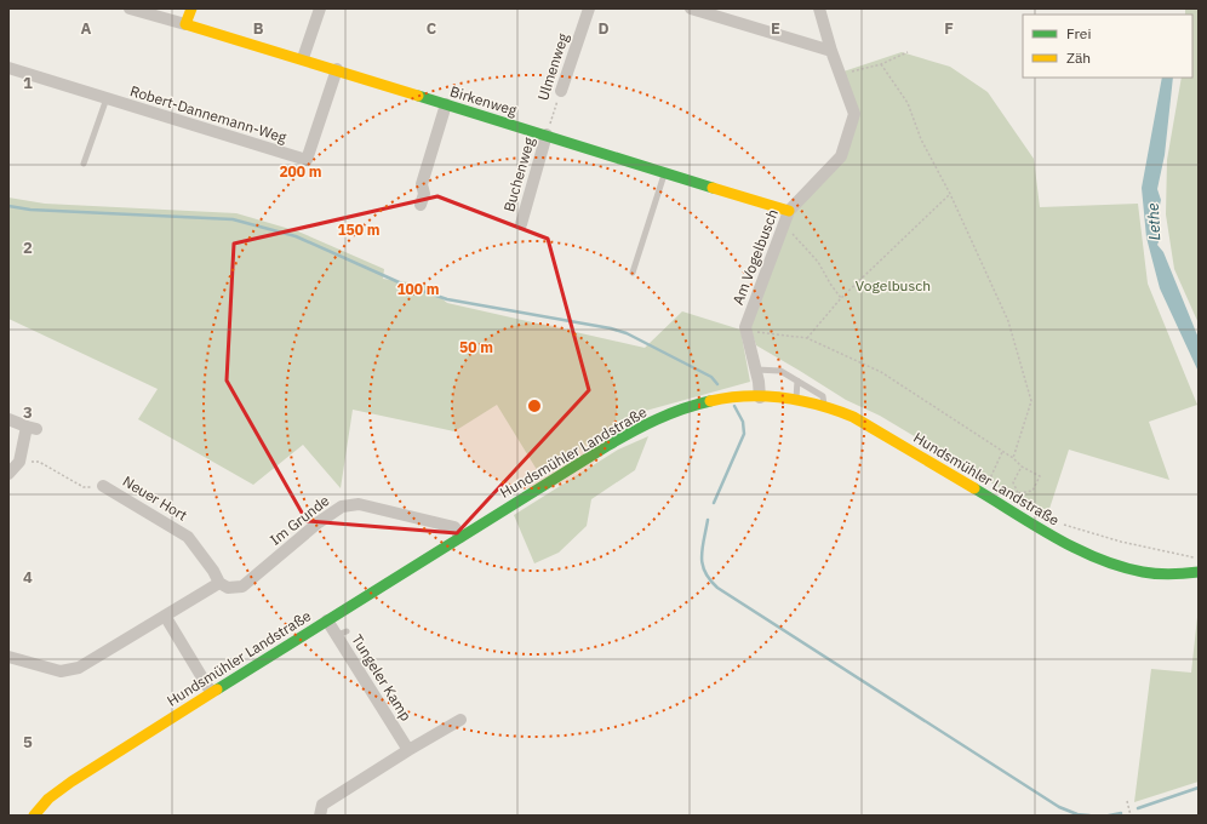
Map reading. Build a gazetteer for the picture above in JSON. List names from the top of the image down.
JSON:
{
  "streets": {
    "street": [
      "Ulmenweg",
      "Birkenweg",
      "Robert-Dannemann-Weg",
      "Buchenweg",
      "Am Vogelbusch",
      "Hundsmühler Landstraße",
      "Neuer Hort",
      "Im Grunde",
      "Tungeler Kamp"
    ]
  },
  "crossings": [
    ["Ulmenweg", "Birkenweg"],
    ["Ulmenweg", "Buchenweg"],
    ["Birkenweg", "Robert-Dannemann-Weg"],
    ["Birkenweg", "Buchenweg"],
    ["Birkenweg", "Am Vogelbusch"],
    ["Hundsmühler Landstraße", "Im Grunde"],
    ["Hundsmühler Landstraße", "Tungeler Kamp"],
    ["Neuer Hort", "Im Grunde"]
  ],
  "water": ["Lethe"],
  "parks": ["Vogelbusch"],
  "legend": ["Frei", "Zäh"],
  "grid": {
    "columns": [
      "A",
      "B",
      "C",
      "D",
      "E",
      "F"
    ],
    "rows": [
      "1",
      "2",
      "3",
      "4",
      "5"
    ]
  },
  "rings": [
    "200 m",
    "150 m",
    "100 m",
    "50 m"
  ]
}
